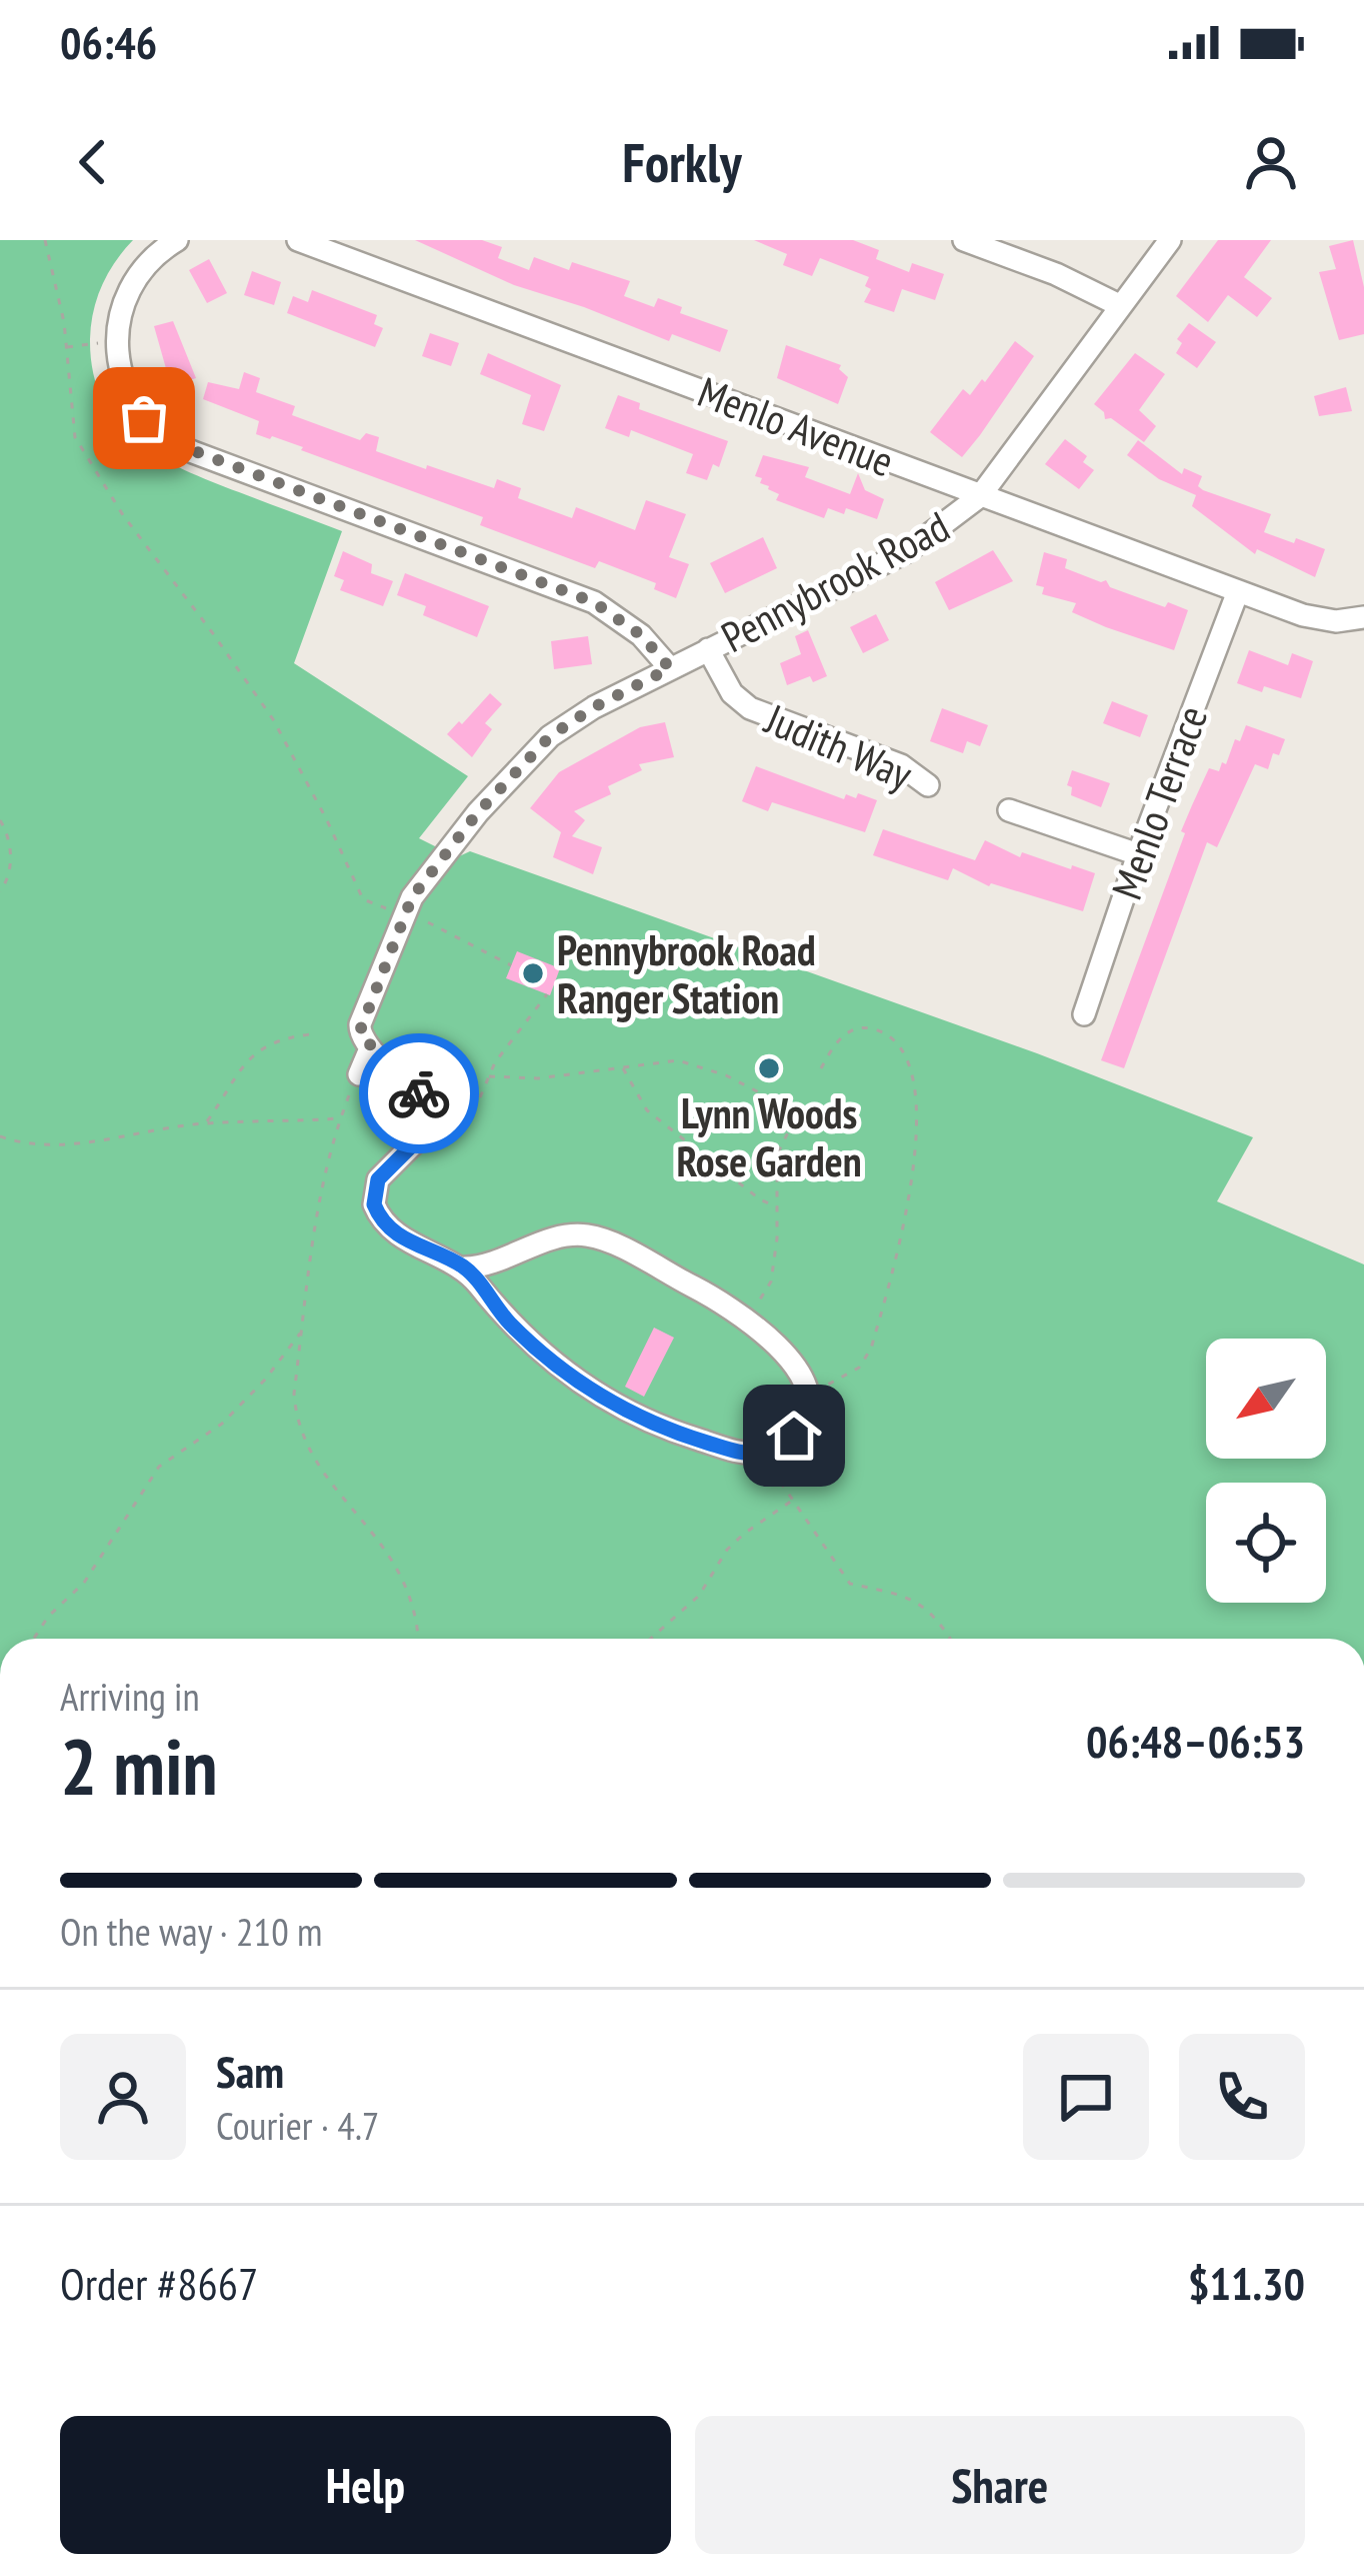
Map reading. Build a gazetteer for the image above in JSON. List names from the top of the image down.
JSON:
{
  "streets": {
    "street": [
      "Menlo Avenue",
      "Pennybrook Road",
      "Judith Way",
      "Menlo Terrace"
    ]
  },
  "crossings": [
    ["Menlo Avenue", "Pennybrook Road"],
    ["Menlo Avenue", "Menlo Terrace"],
    ["Pennybrook Road", "Judith Way"]
  ],
  "places": ["Pennybrook Road Ranger Station", "Lynn Woods Rose Garden"],
  "north": "bottom left",
  "page": {
    "status": "06:46",
    "header": "Forkly",
    "heading": ["2 min", "Arriving in", "06:48–06:53"],
    "panel": [
      "Sam",
      "Courier · 4.7",
      "Order #8667",
      "$11.30"
    ],
    "bar": "On the way · 210 m",
    "buttons": ["Help", "Share"]
  }
}
